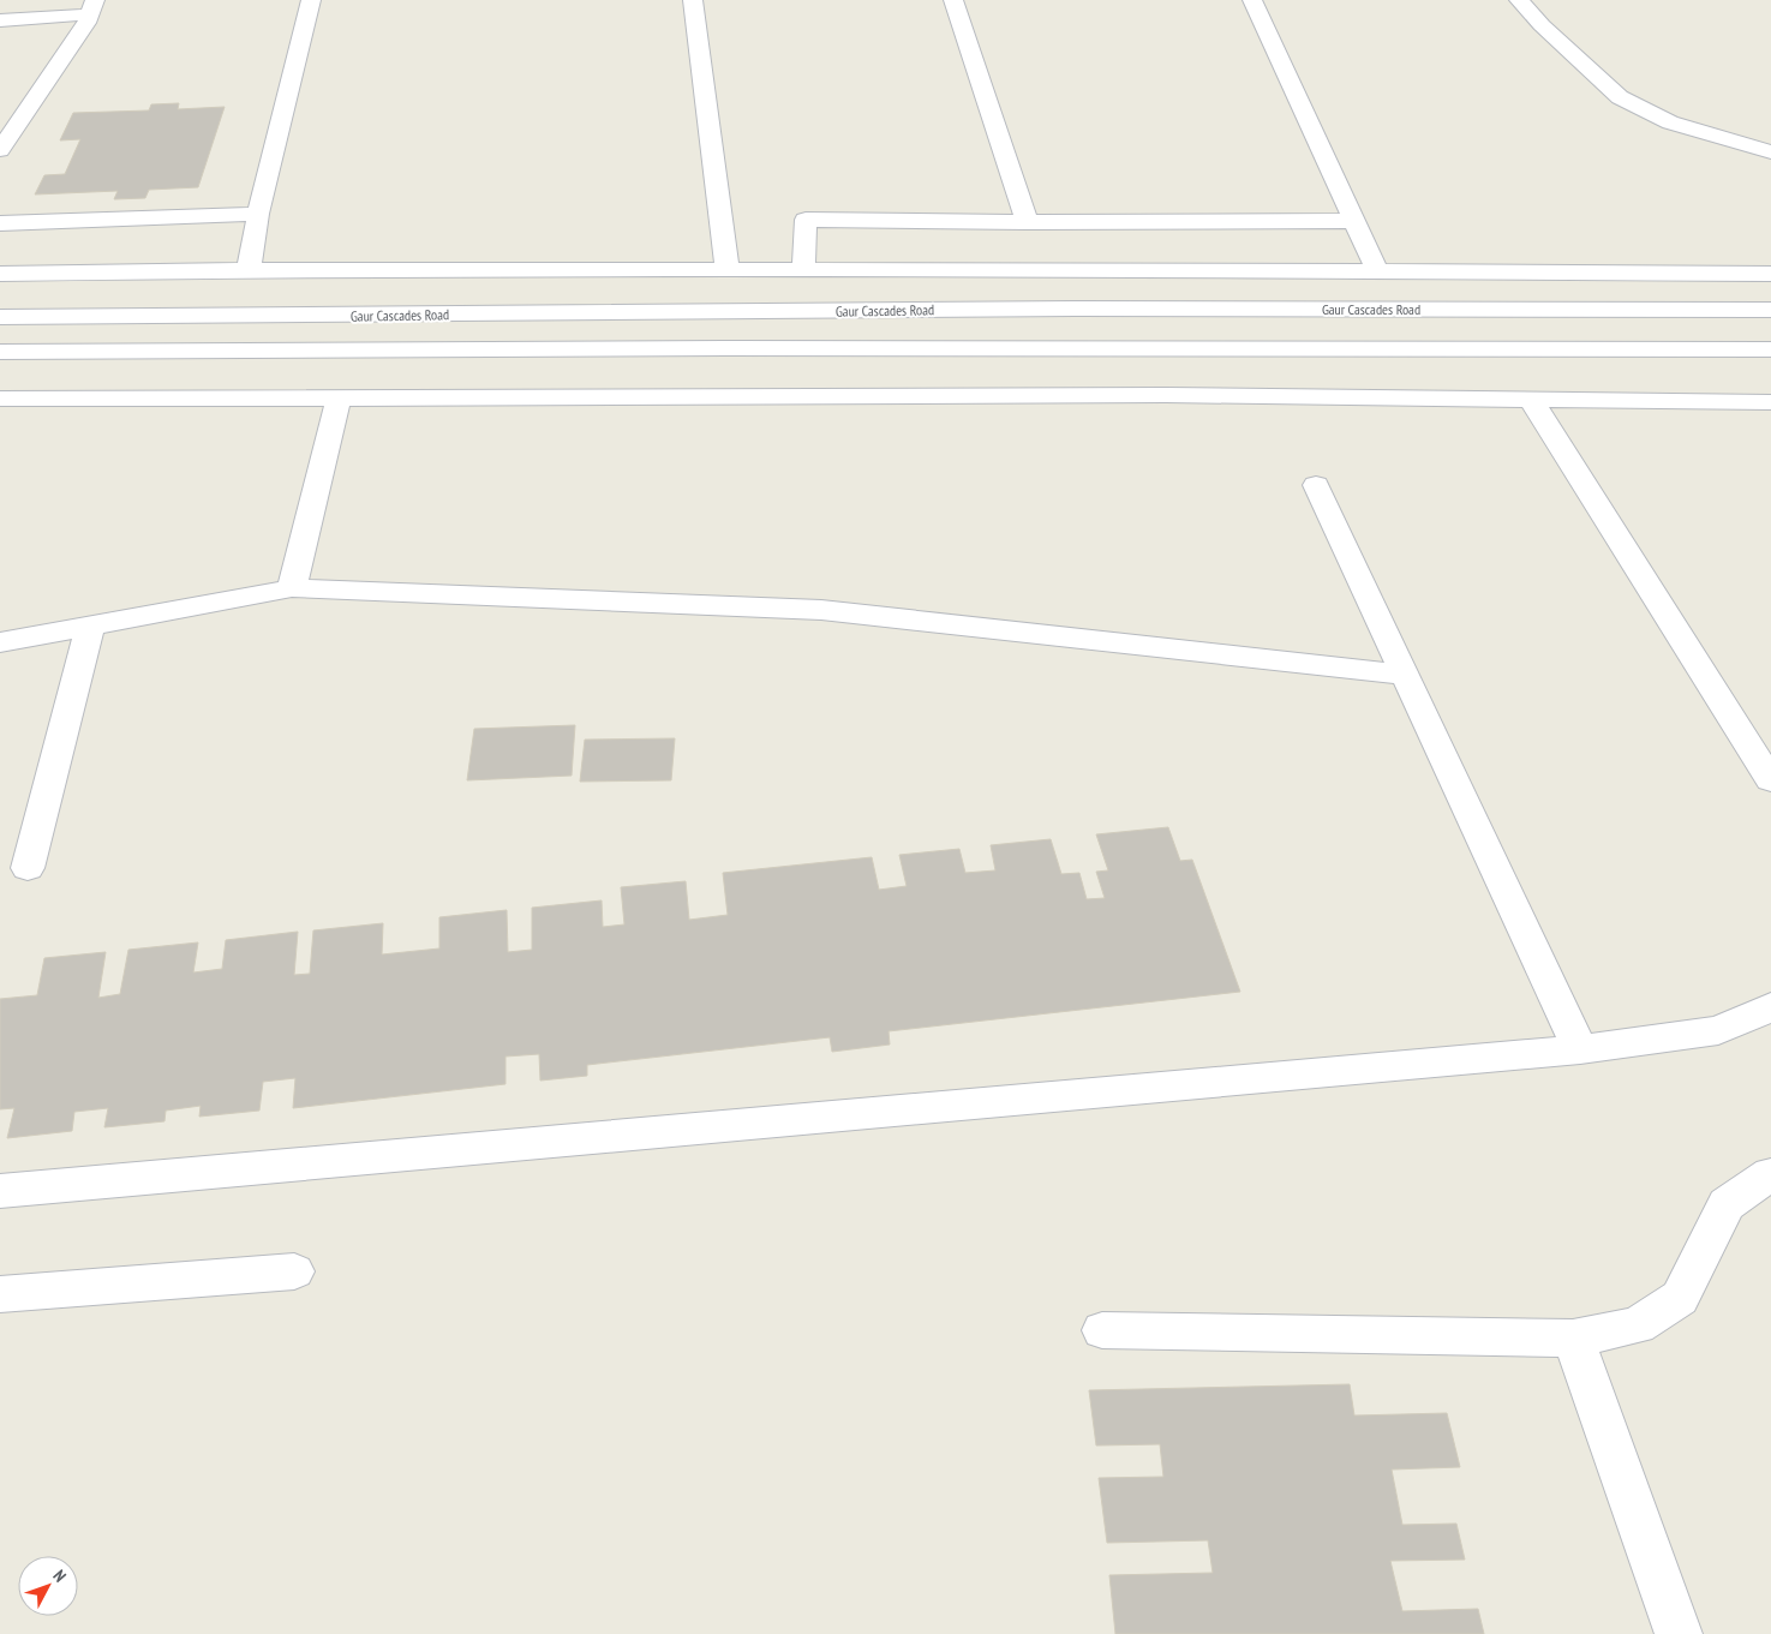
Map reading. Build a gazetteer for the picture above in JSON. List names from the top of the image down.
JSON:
{
  "streets": {
    "street": ["Gaur Cascades Road"]
  },
  "north": "top right"
}
